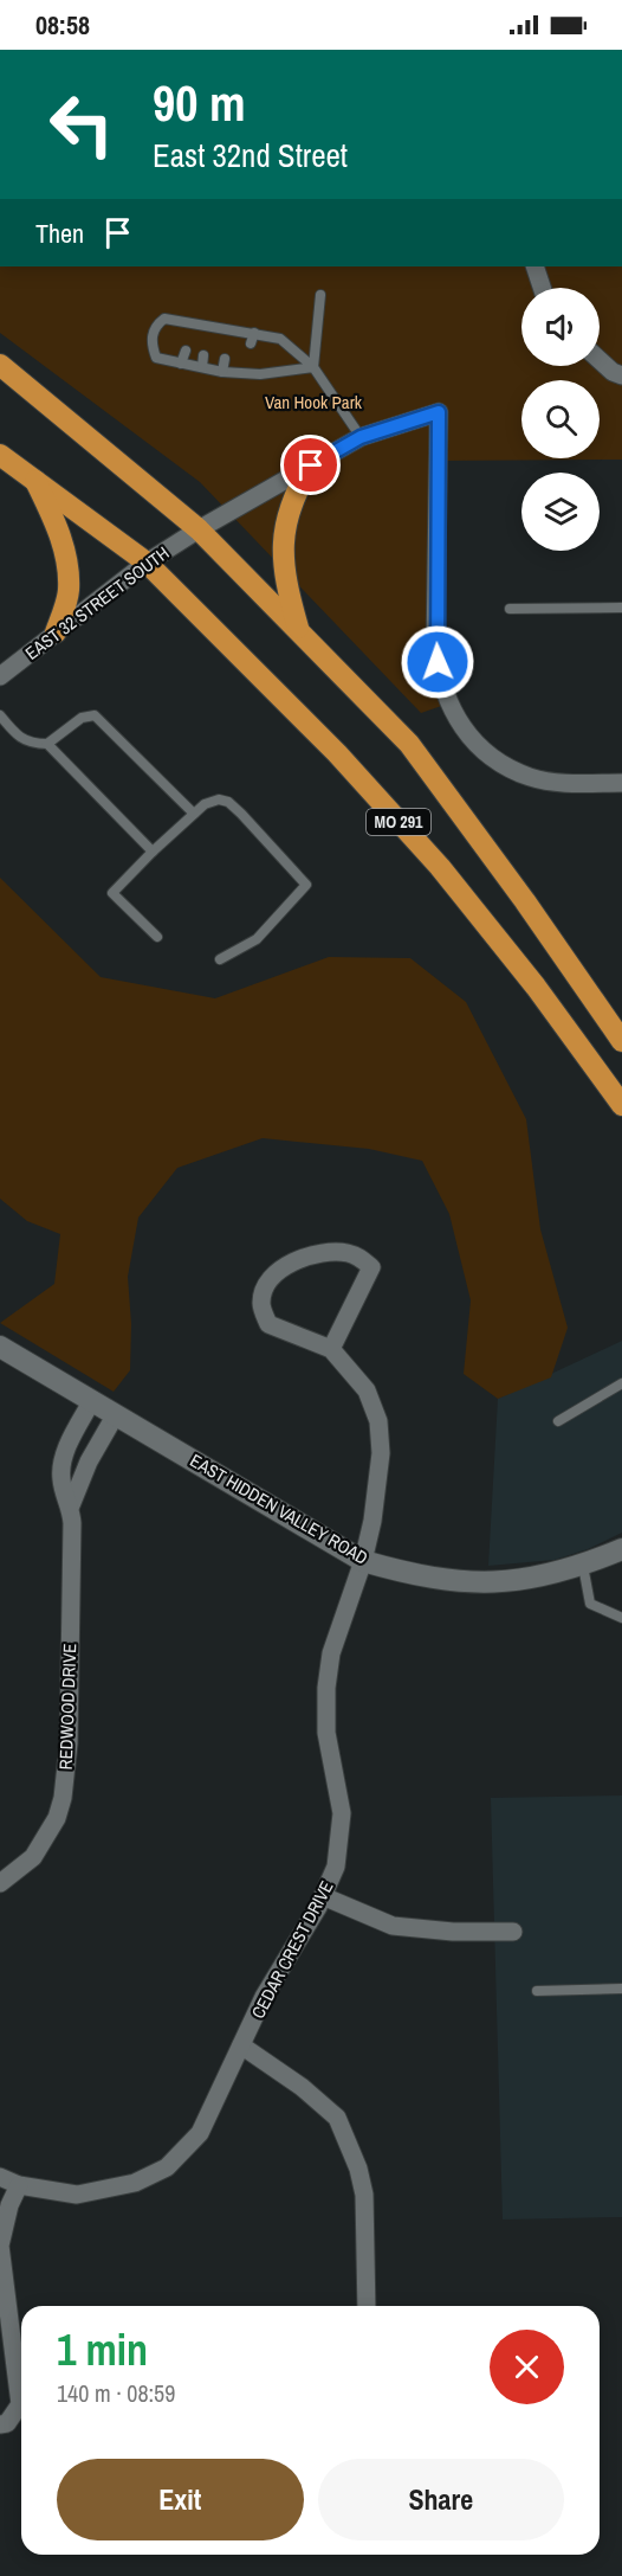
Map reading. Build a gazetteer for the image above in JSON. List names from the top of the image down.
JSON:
{
  "streets": {
    "highway": ["MO 291"],
    "main road": ["EAST HIDDEN VALLEY ROAD"],
    "street": ["EAST 32 STREET SOUTH", "REDWOOD DRIVE", "CEDAR CREST DRIVE"]
  },
  "crossings": [
    ["EAST 32 STREET SOUTH", "MO 291"],
    ["EAST HIDDEN VALLEY ROAD", "REDWOOD DRIVE"],
    ["EAST HIDDEN VALLEY ROAD", "CEDAR CREST DRIVE"]
  ],
  "parks": ["Van Hook Park"],
  "page": {
    "status": "08:58",
    "turn": ["90 m", "East 32nd Street"],
    "then": "Then",
    "heading": ["1 min", "140 m · 08:59"],
    "buttons": ["Exit", "Share"]
  }
}
